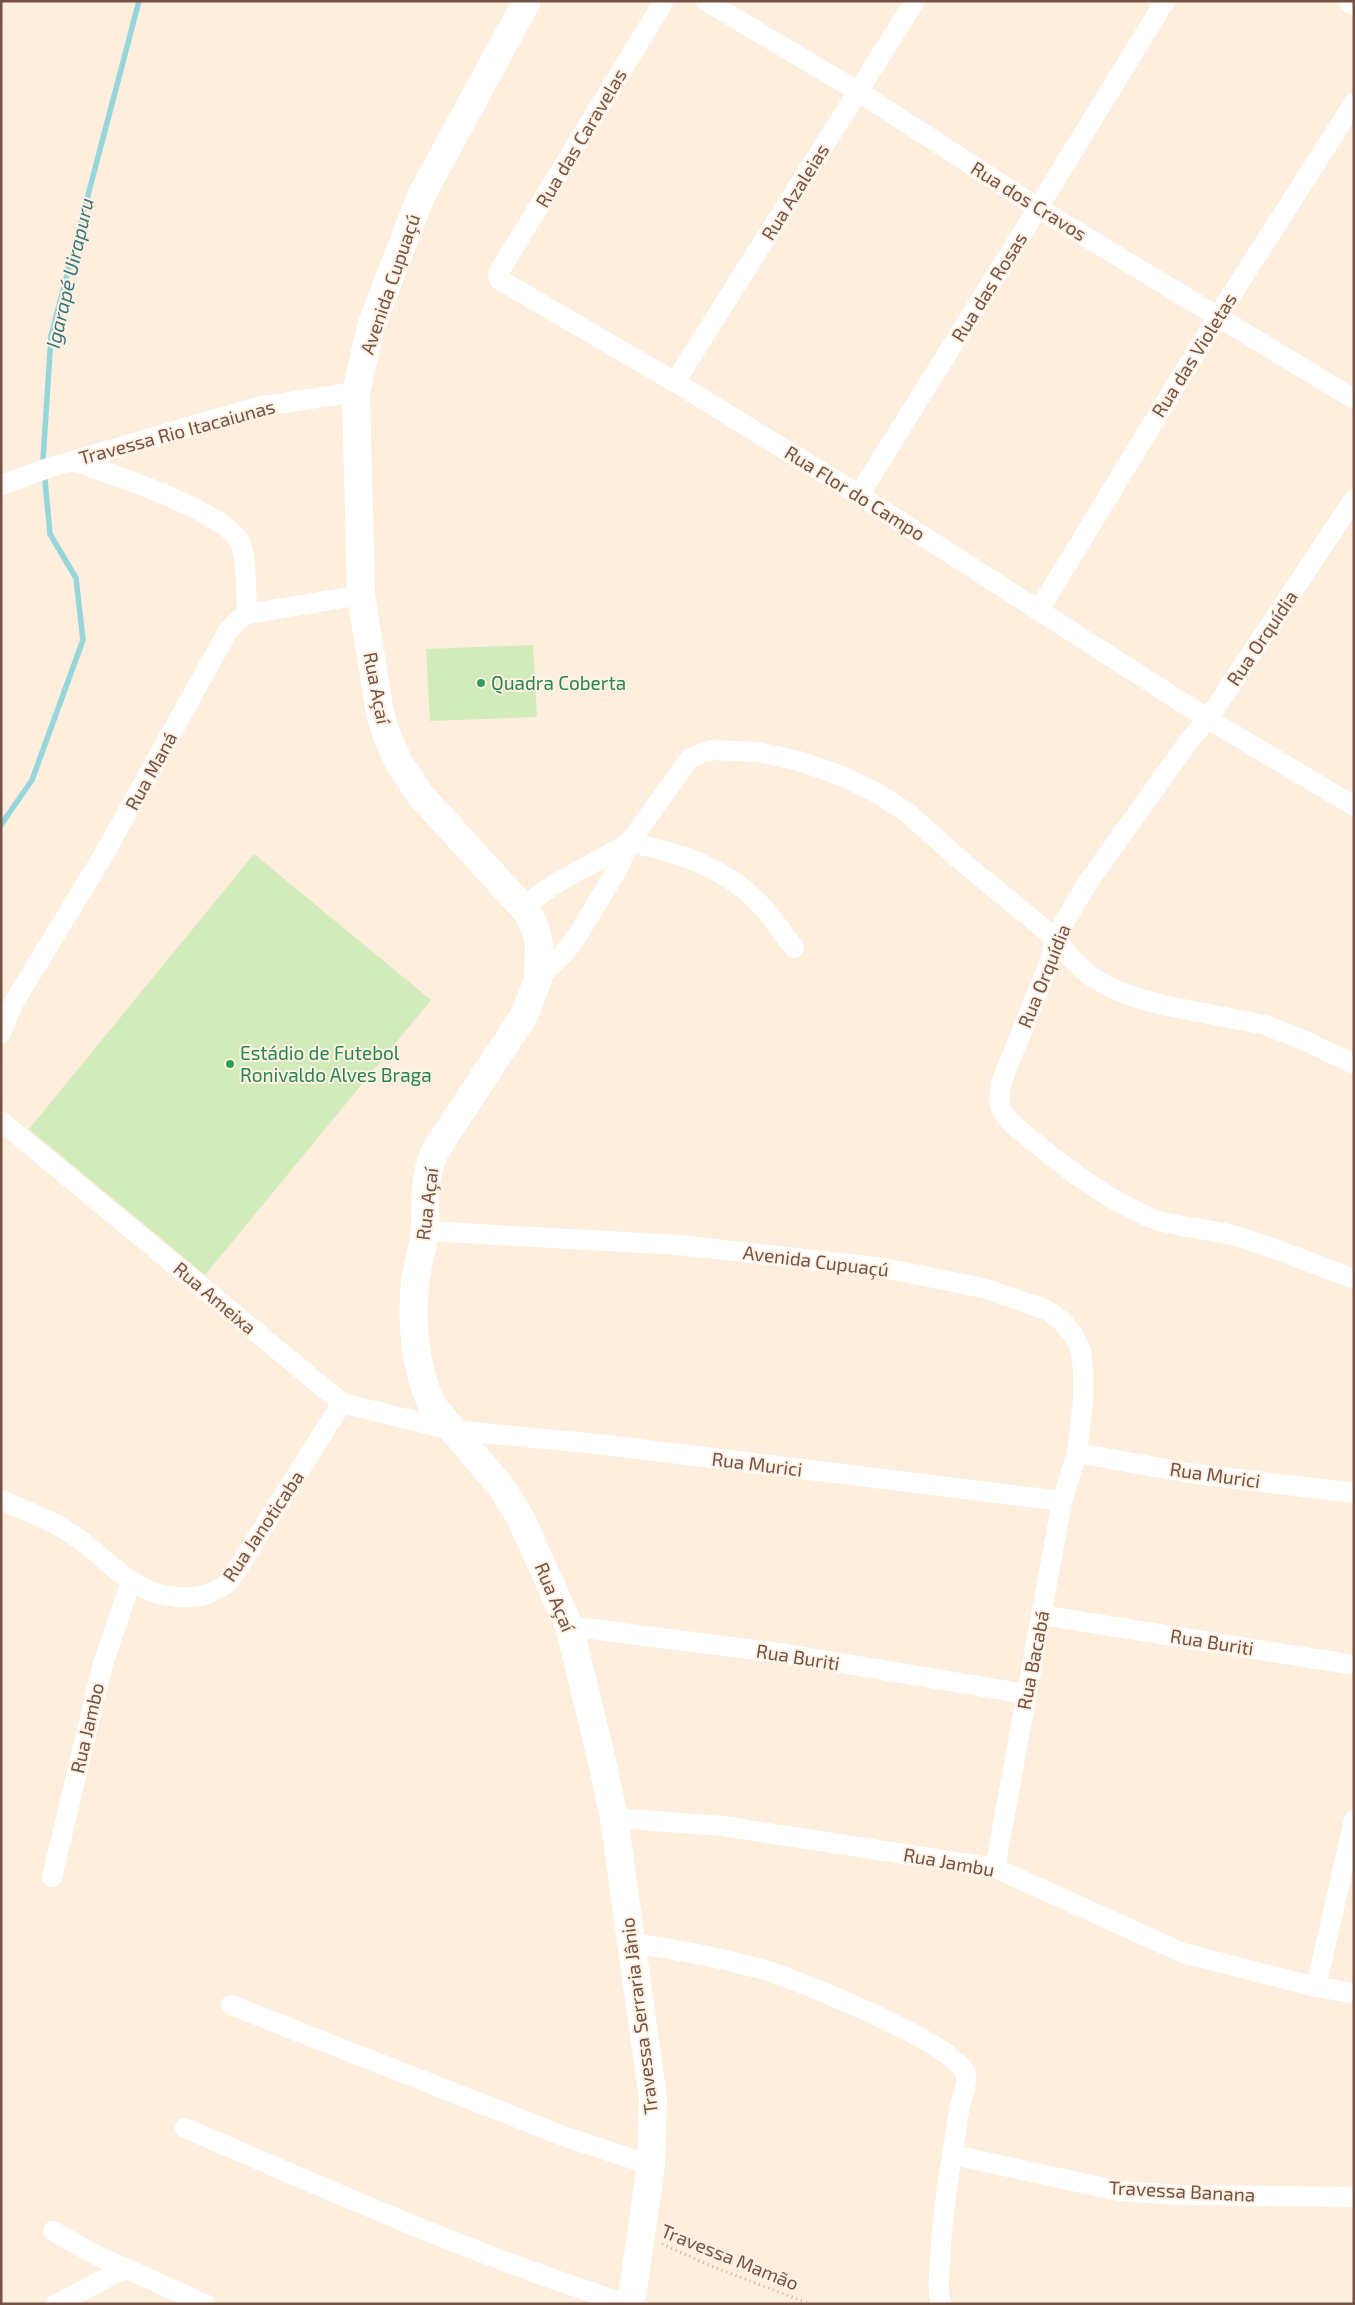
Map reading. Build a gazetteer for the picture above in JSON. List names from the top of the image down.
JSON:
{
  "streets": {
    "street": [
      "Rua das Caravelas",
      "Rua Azaleias",
      "Rua dos Cravos",
      "Avenida Cupuaçú",
      "Rua das Rosas",
      "Rua das Violetas",
      "Travessa Rio Itacaiunas",
      "Rua Flor do Campo",
      "Rua Orquídia",
      "Rua Açaí",
      "Rua Maná",
      "Rua Ameixa",
      "Rua Murici",
      "Rua Janoticaba",
      "Rua Buriti",
      "Rua Bacabá",
      "Rua Jambo",
      "Rua Jambu",
      "Travessa Serraria Jânio",
      "Travessa Banana"
    ],
    "path": ["Travessa Mamão"]
  },
  "crossings": [
    ["Rua das Caravelas", "Rua Flor do Campo"],
    ["Rua Azaleias", "Rua dos Cravos"],
    ["Rua Azaleias", "Rua Flor do Campo"],
    ["Rua dos Cravos", "Rua das Rosas"],
    ["Rua dos Cravos", "Rua das Violetas"],
    ["Avenida Cupuaçú", "Travessa Rio Itacaiunas"],
    ["Avenida Cupuaçú", "Rua Açaí"],
    ["Avenida Cupuaçú", "Rua Murici"],
    ["Avenida Cupuaçú", "Rua Bacabá"],
    ["Rua das Rosas", "Rua Flor do Campo"],
    ["Rua das Violetas", "Rua Flor do Campo"],
    ["Rua Flor do Campo", "Rua Orquídia"],
    ["Rua Açaí", "Rua Ameixa"],
    ["Rua Açaí", "Rua Murici"],
    ["Rua Açaí", "Rua Buriti"],
    ["Rua Açaí", "Rua Jambu"],
    ["Rua Açaí", "Travessa Serraria Jânio"],
    ["Rua Ameixa", "Rua Murici"],
    ["Rua Ameixa", "Rua Janoticaba"],
    ["Rua Murici", "Rua Bacabá"],
    ["Rua Janoticaba", "Rua Jambo"],
    ["Rua Buriti", "Rua Bacabá"],
    ["Rua Bacabá", "Rua Jambu"],
    ["Rua Jambu", "Travessa Serraria Jânio"],
    ["Travessa Serraria Jânio", "Travessa Mamão"]
  ],
  "water": ["Igarapé Uirapuru"],
  "places": ["Quadra Coberta", "Estádio de Futebol Ronivaldo Alves Braga"]
}
